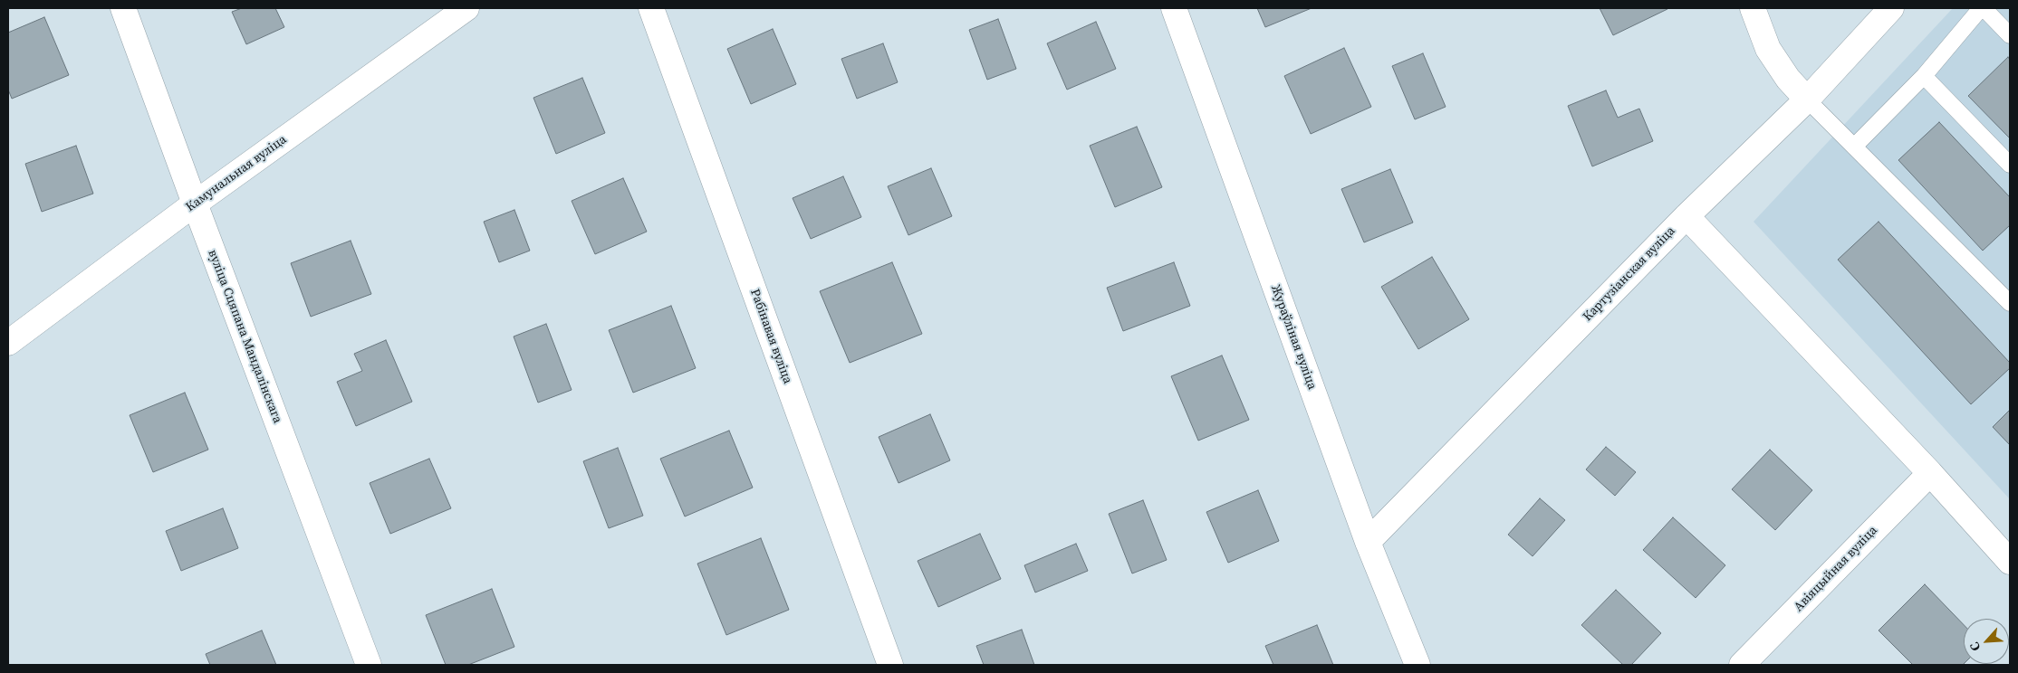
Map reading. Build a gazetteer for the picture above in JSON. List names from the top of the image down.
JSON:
{
  "streets": {
    "street": [
      "Камунальная вуліца",
      "Картузіанская вуліца",
      "вуліца Сцяпана Мандалінскага",
      "Рабінавая вуліца",
      "Жураўліная вуліца",
      "Авіяцыйная вуліца"
    ]
  },
  "crossings": [
    ["Камунальная вуліца", "вуліца Сцяпана Мандалінскага"],
    ["Картузіанская вуліца", "Жураўліная вуліца"]
  ],
  "north": "bottom left"
}
